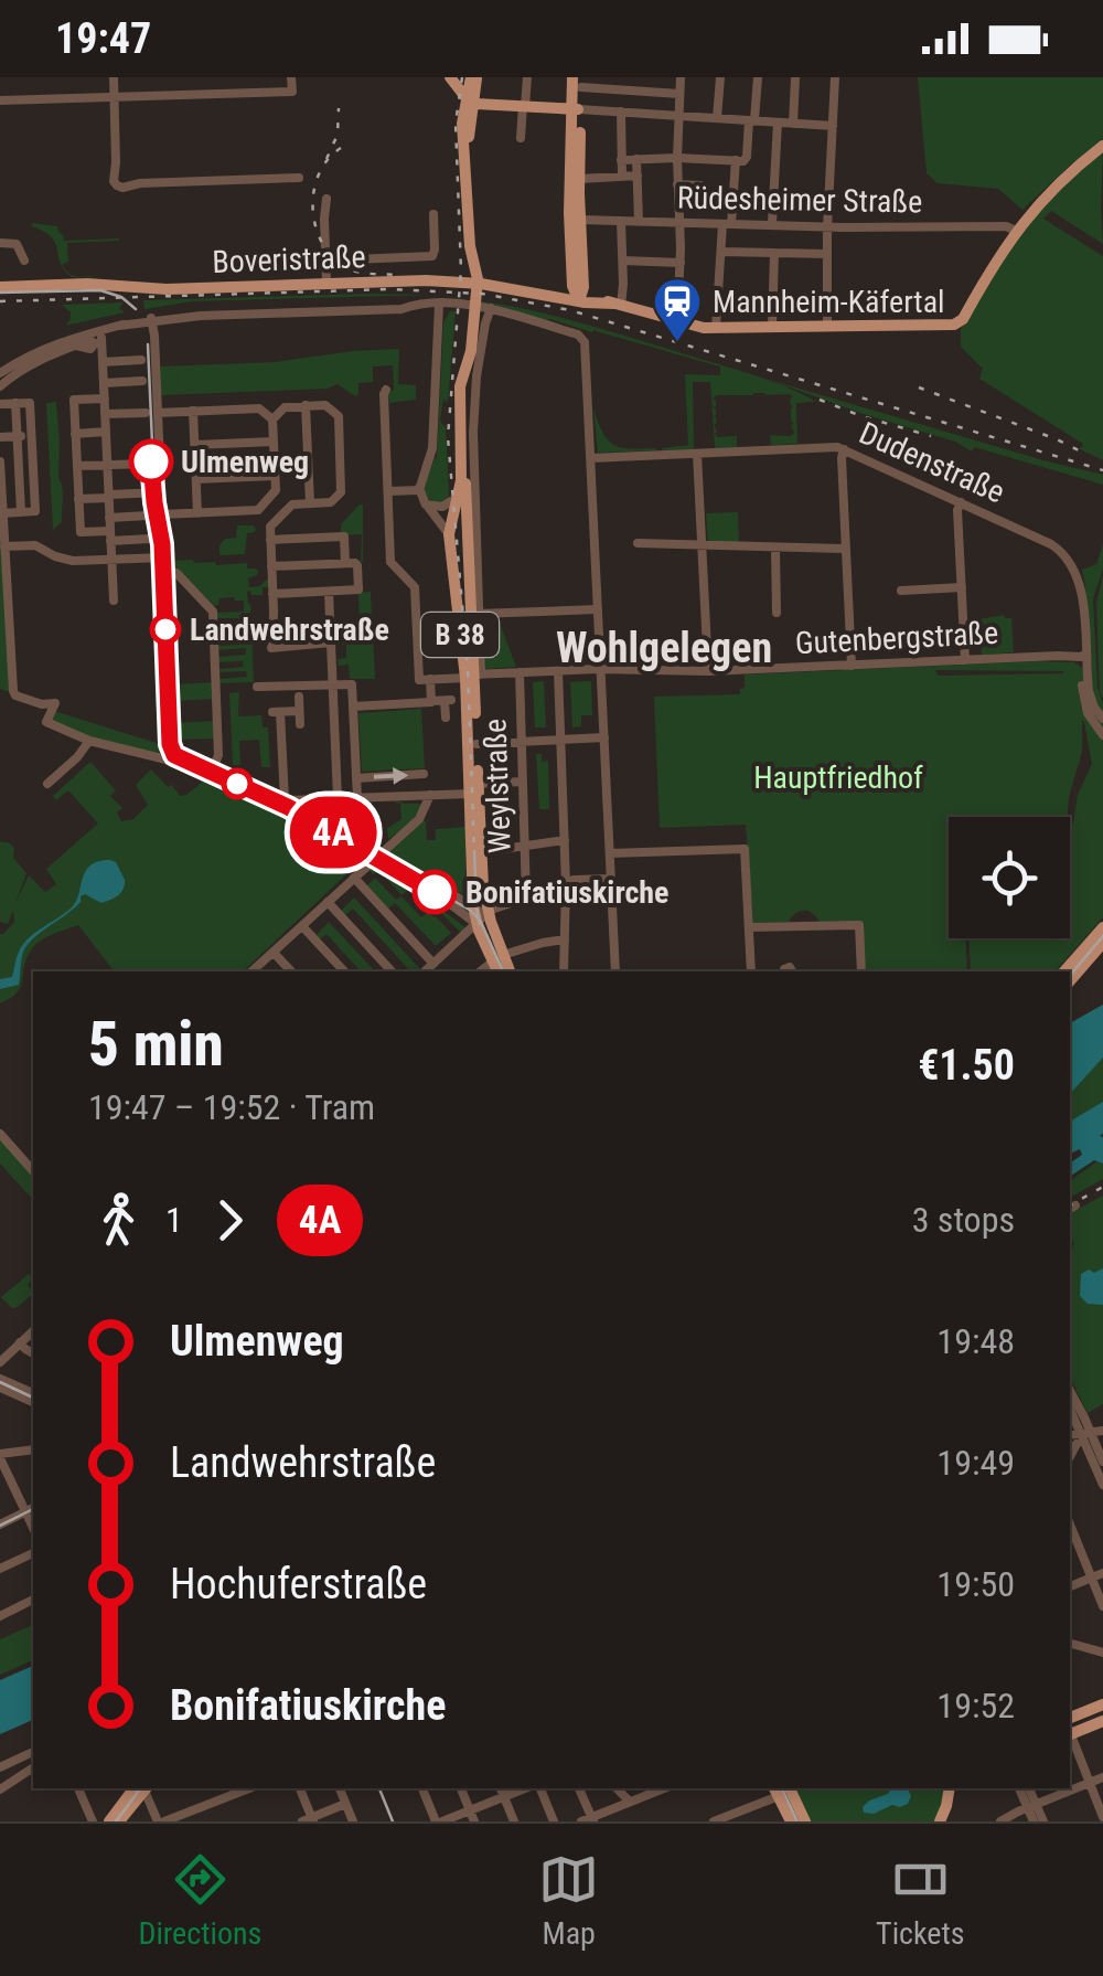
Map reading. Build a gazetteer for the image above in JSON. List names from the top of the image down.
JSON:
{
  "streets": {
    "main road": ["Boveristraße", "B 38"],
    "street": [
      "Rüdesheimer Straße",
      "Dudenstraße",
      "Gutenbergstraße",
      "Weylstraße"
    ]
  },
  "crossings": [
    ["Dudenstraße", "Gutenbergstraße"],
    ["B 38", "Gutenbergstraße"],
    ["Gutenbergstraße", "Weylstraße"]
  ],
  "districts": ["Wohlgelegen"],
  "parks": ["Hauptfriedhof"],
  "places": {
    "station": ["Mannheim-Käfertal"],
    "other": ["Ulmenweg", "Landwehrstraße", "Bonifatiuskirche"]
  },
  "lines": ["tram line 4A"],
  "page": {
    "status": "19:47",
    "on_map": "4A",
    "heading": ["5 min", "19:47 – 19:52 · Tram", "€1.50"],
    "legs": ["1", "4A", "3 stops"],
    "list": [
      {
        "name": "Ulmenweg",
        "value": "19:48"
      },
      {
        "name": "Landwehrstraße",
        "value": "19:49"
      },
      {
        "name": "Hochuferstraße",
        "value": "19:50"
      },
      {
        "name": "Bonifatiuskirche",
        "value": "19:52"
      }
    ],
    "tabs": ["Directions", "Map", "Tickets"]
  }
}
